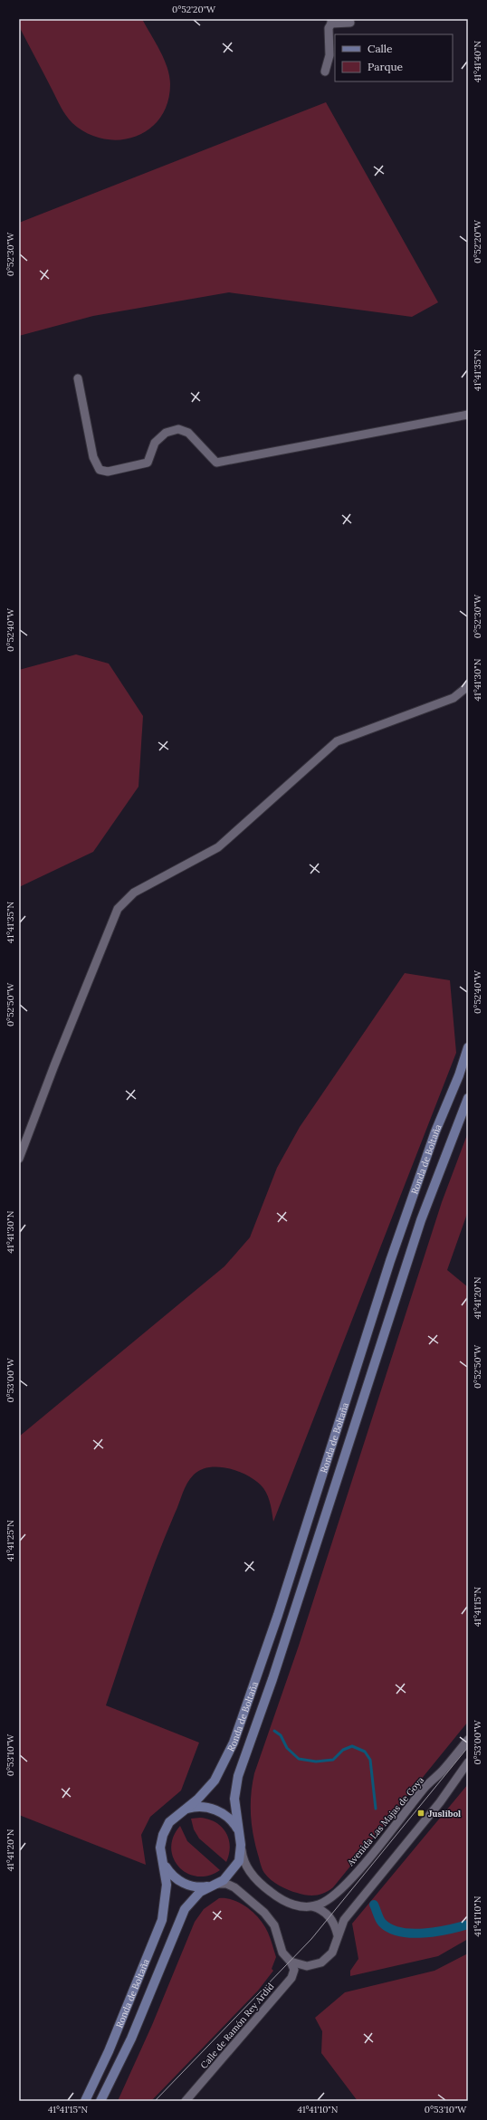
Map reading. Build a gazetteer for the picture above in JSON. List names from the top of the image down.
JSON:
{
  "streets": {
    "main road": ["Ronda de Boltaña"],
    "street": ["Avenida Las Majas de Goya", "Calle de Ramón Rey Ardid"]
  },
  "crossings": [
    ["Ronda de Boltaña", "Avenida Las Majas de Goya"]
  ],
  "places": {
    "transit": ["Juslibol"]
  },
  "legend": ["Calle", "Parque"],
  "coordinates": [
    "0°52'20\"W",
    "41°41'40\"N",
    "0°52'30\"W",
    "41°41'35\"N",
    "0°52'40\"W",
    "41°41'30\"N",
    "0°52'50\"W",
    "41°41'20\"N",
    "0°53'00\"W",
    "41°41'25\"N",
    "41°41'15\"N",
    "0°53'10\"W",
    "41°41'10\"N"
  ]
}
